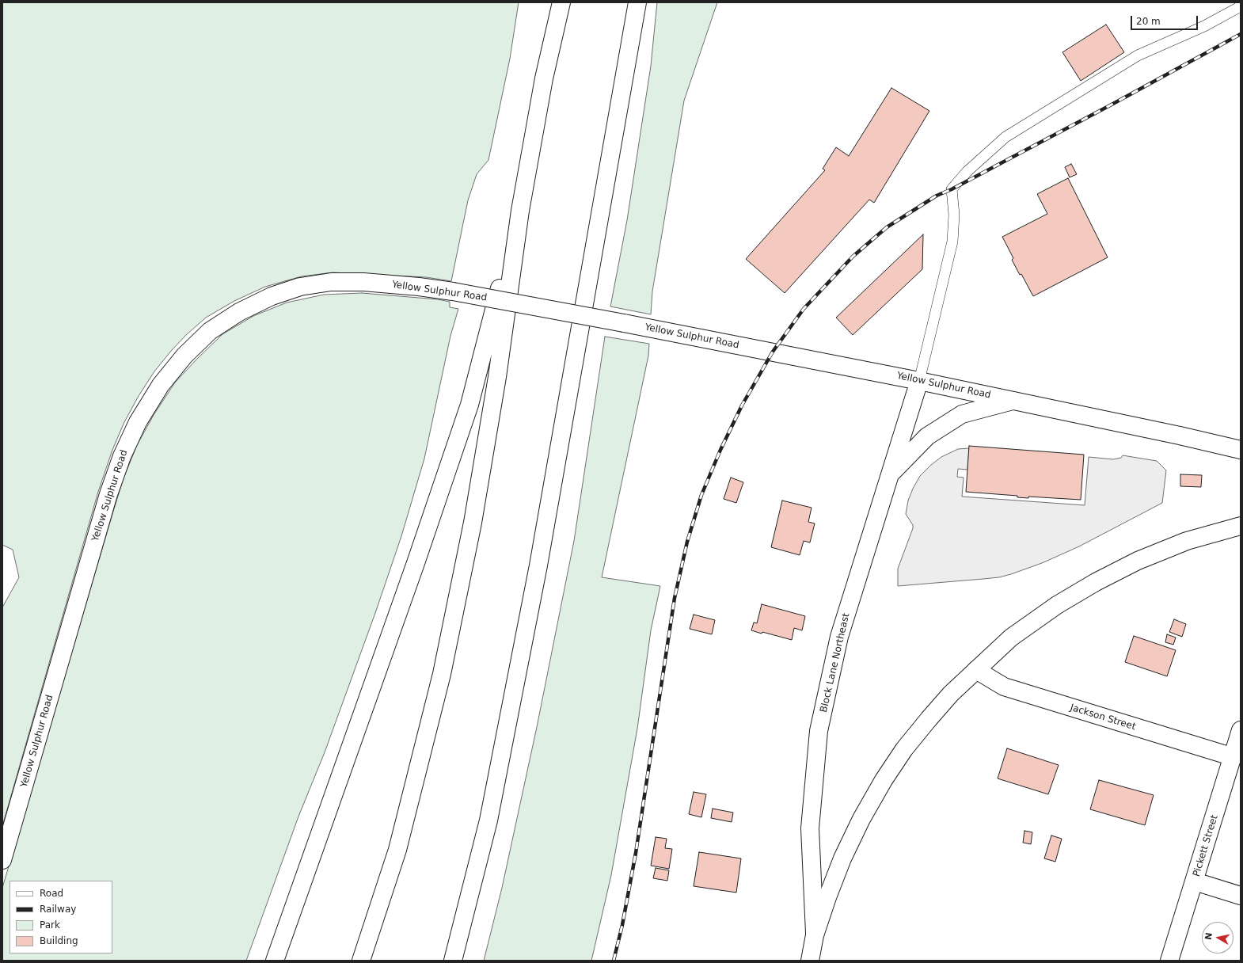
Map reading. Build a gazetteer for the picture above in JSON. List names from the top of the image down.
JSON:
{
  "streets": {
    "main road": [
      "Yellow Sulphur Road",
      "Block Lane Northeast",
      "Jackson Street",
      "Pickett Street"
    ]
  },
  "crossings": [
    ["Yellow Sulphur Road", "Block Lane Northeast"],
    ["Jackson Street", "Pickett Street"]
  ],
  "legend": [
    "Road",
    "Railway",
    "Park",
    "Building"
  ],
  "scale_bar": "20 m",
  "north": "left"
}
